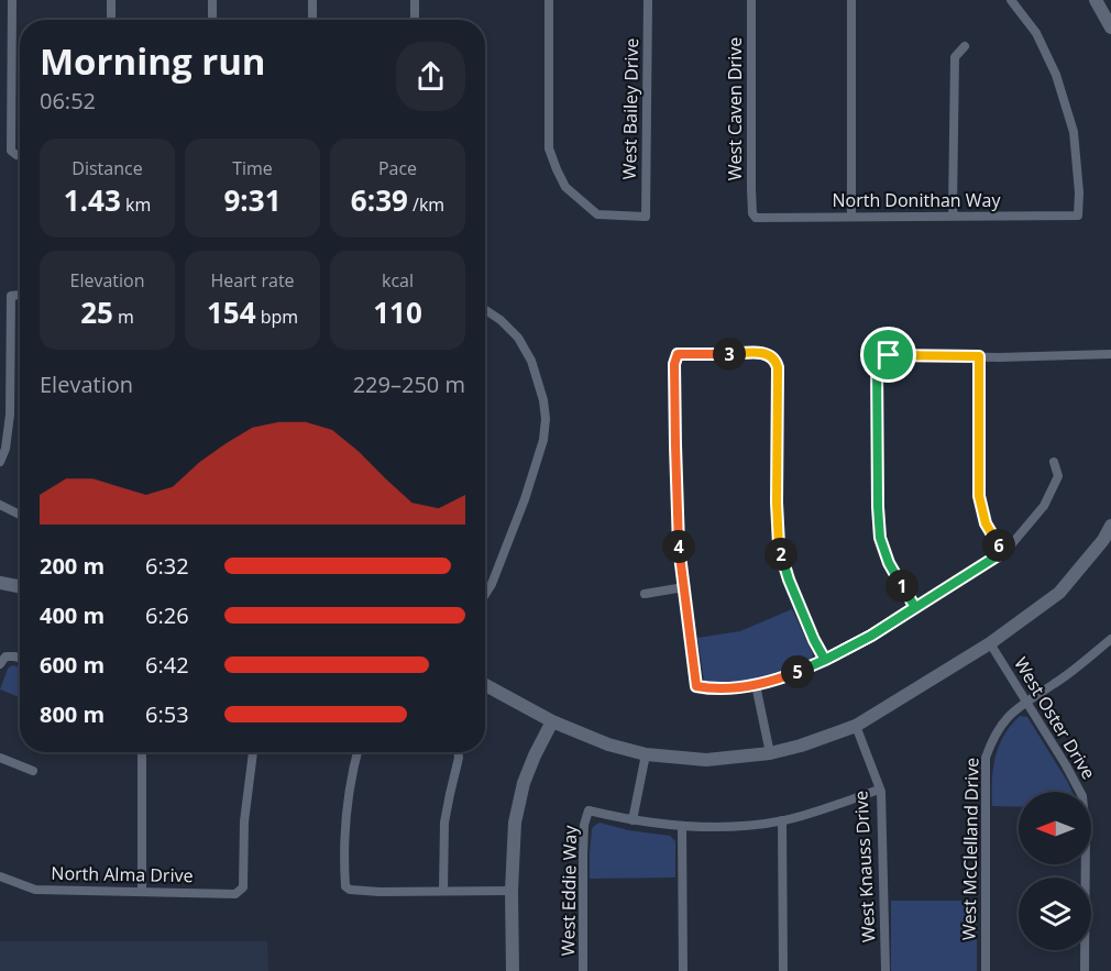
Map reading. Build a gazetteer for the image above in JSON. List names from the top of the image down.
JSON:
{
  "streets": {
    "street": [
      "West Bailey Drive",
      "West Caven Drive",
      "North Donithan Way",
      "West Oster Drive",
      "West McClelland Drive",
      "West Knauss Drive",
      "North Alma Drive",
      "West Eddie Way"
    ]
  },
  "crossings": [
    ["West Caven Drive", "North Donithan Way"],
    ["West Oster Drive", "West McClelland Drive"]
  ],
  "north": "left",
  "page": {
    "heading": ["Morning run", "06:52"],
    "stats": [
      ["Distance", "1.43 km"],
      ["Time", "9:31"],
      ["Pace", "6:39 /km"],
      ["Elevation", "25 m"],
      ["Heart rate", "154 bpm"],
      ["kcal", "110"]
    ],
    "pins": [
      "3",
      "6",
      "4",
      "2",
      "1",
      "5"
    ],
    "chart": ["Elevation", "229–250 m"],
    "list": [
      {
        "name": "200 m",
        "note": "6:32"
      },
      {
        "name": "400 m",
        "note": "6:26"
      },
      {
        "name": "600 m",
        "note": "6:42"
      },
      {
        "name": "800 m",
        "note": "6:53"
      }
    ]
  }
}
